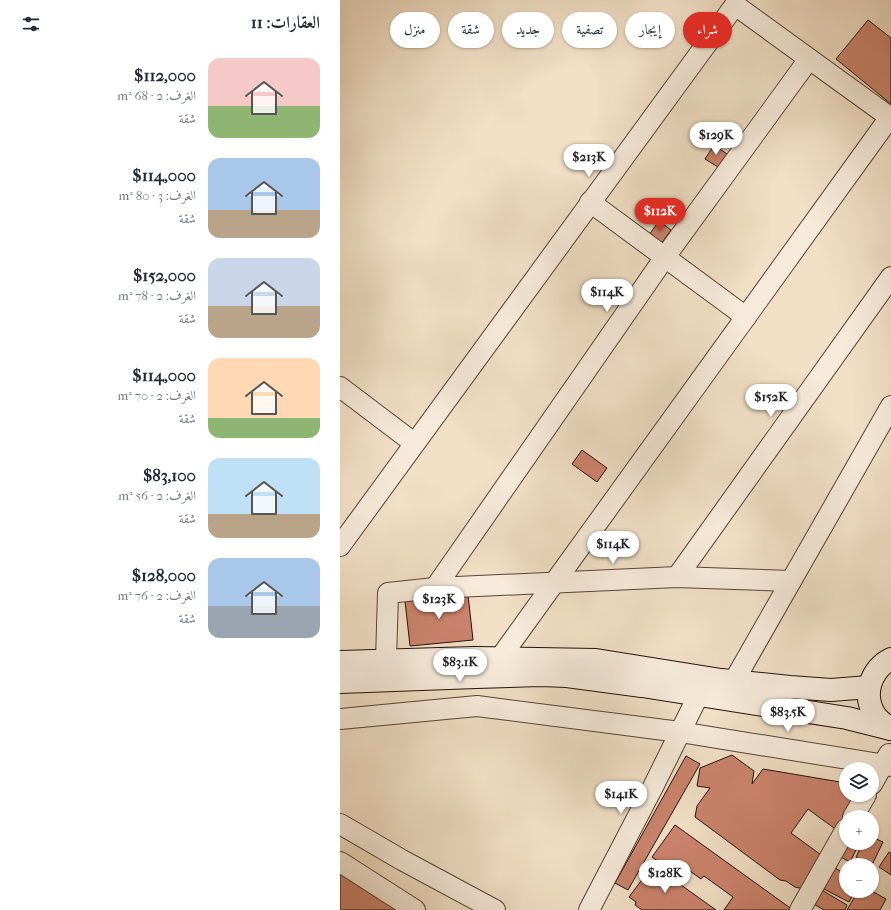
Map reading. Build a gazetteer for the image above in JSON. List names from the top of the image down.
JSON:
{
  "page": {
    "heading": "العقارات: 11",
    "chip": [
      "شراء",
      "إيجار",
      "تصفية",
      "جديد",
      "شقة",
      "منزل"
    ],
    "list": [
      {
        "name": "$112,000",
        "note": "الغرف: 2 · 68 m² · شقة"
      },
      {
        "name": "$114,000",
        "note": "الغرف: 3 · 80 m² · شقة"
      },
      {
        "name": "$152,000",
        "note": "الغرف: 2 · 78 m² · شقة"
      },
      {
        "name": "$114,000",
        "note": "الغرف: 2 · 70 m² · شقة"
      },
      {
        "name": "$83,100",
        "note": "الغرف: 2 · 56 m² · شقة"
      },
      {
        "name": "$128,000",
        "note": "الغرف: 2 · 76 m² · شقة"
      }
    ],
    "price": [
      "$129K",
      "$213K",
      "$112K",
      "$114K",
      "$152K",
      "$114K",
      "$123K",
      "$83.1K",
      "$83.5K",
      "$141K",
      "$128K"
    ],
    "map_buttons": ["+", "−"]
  }
}
